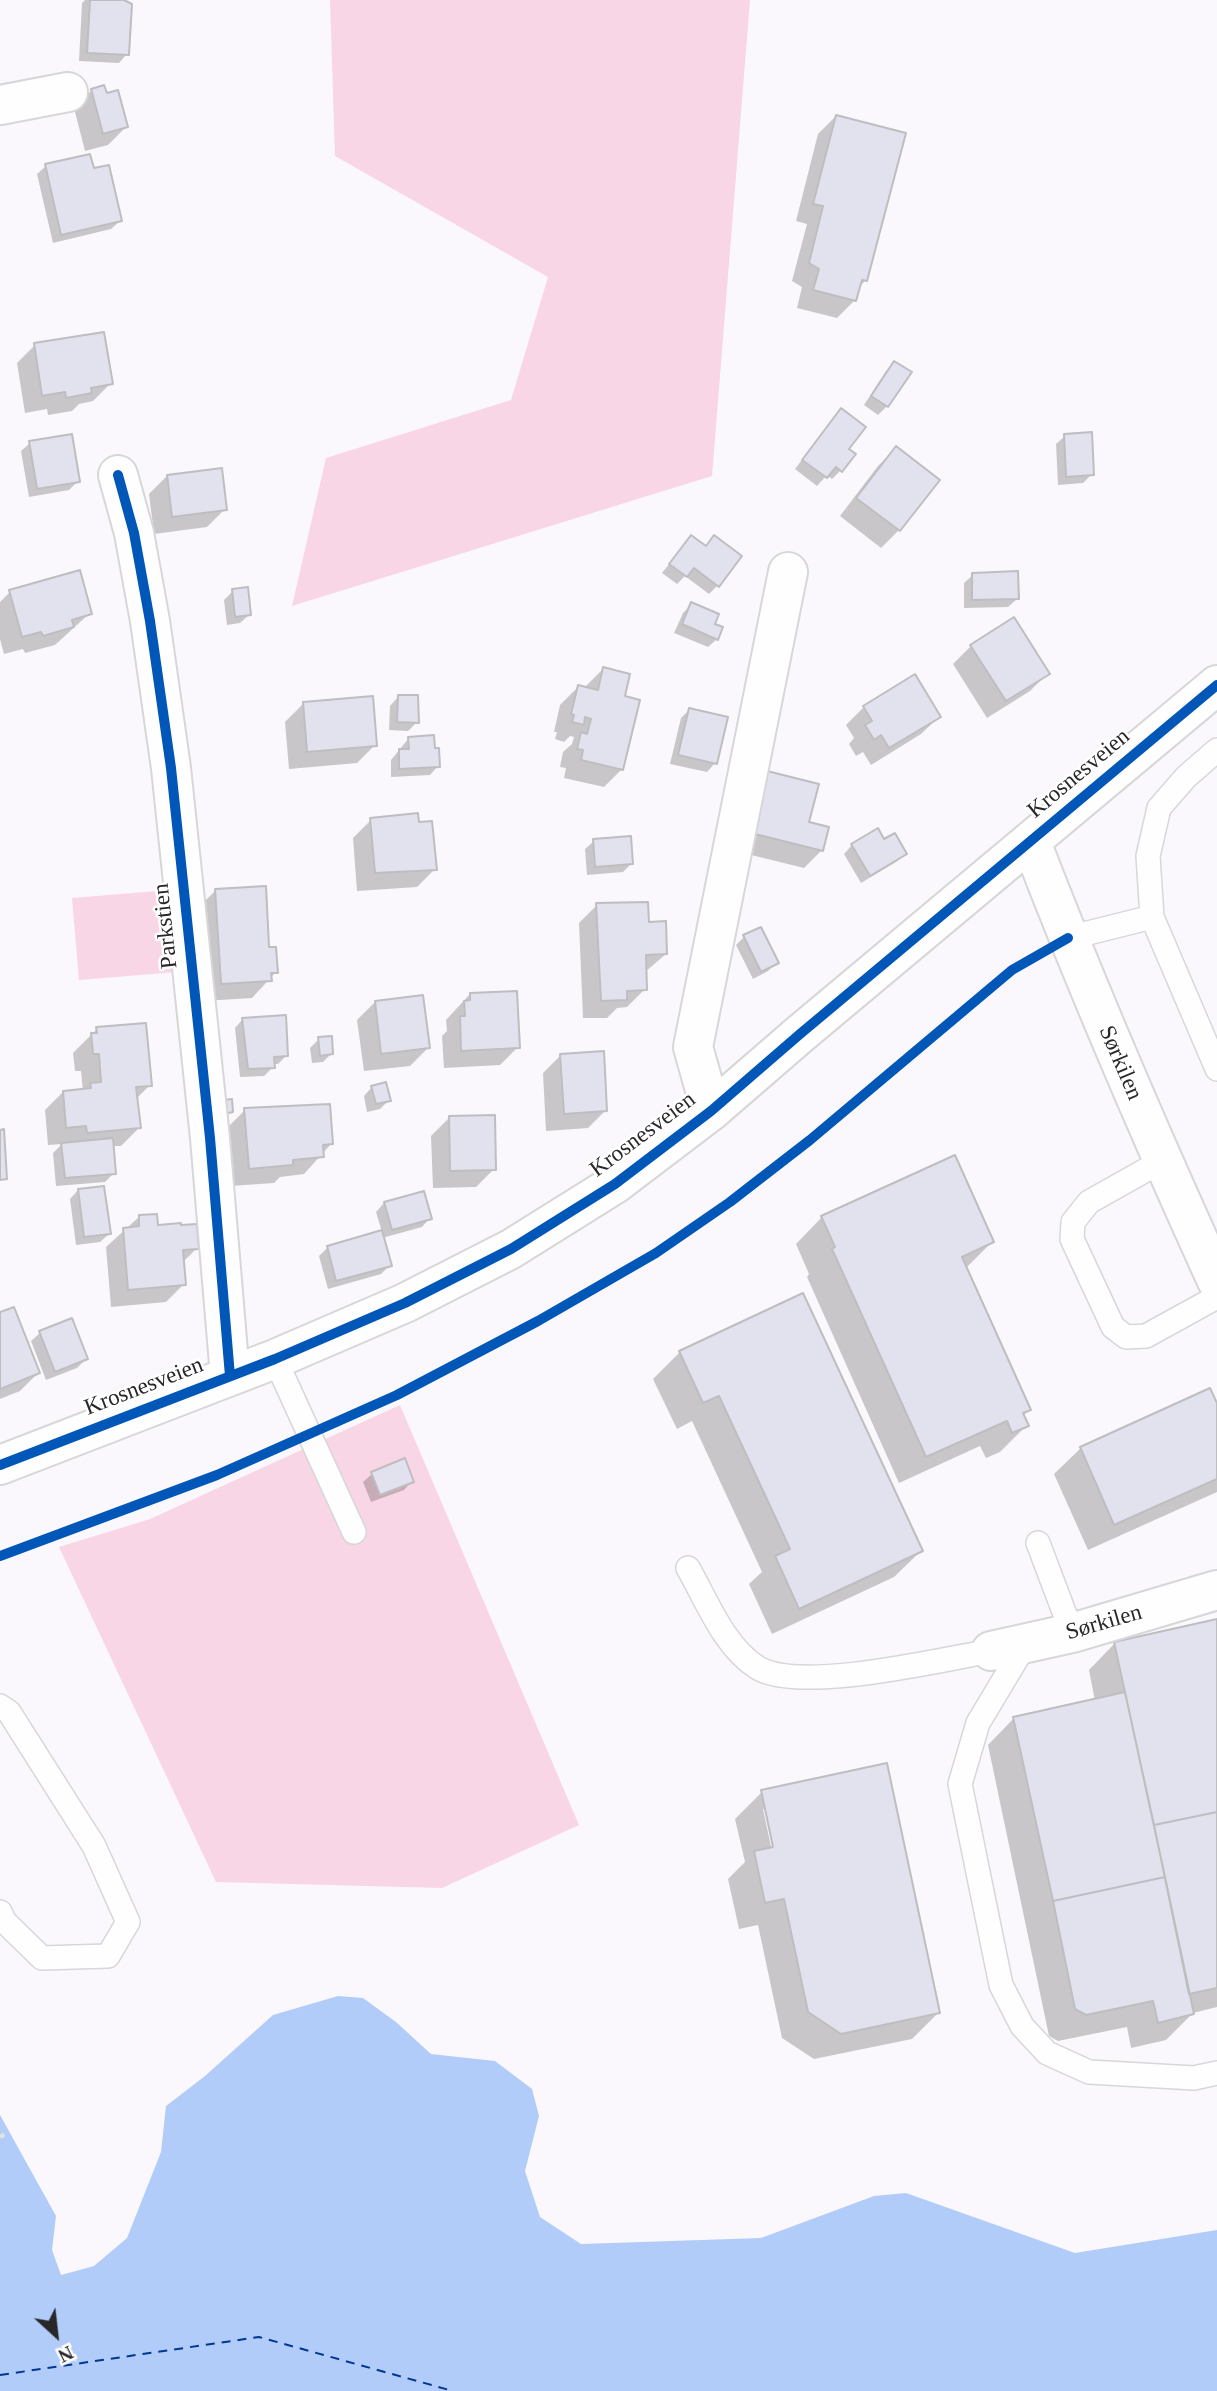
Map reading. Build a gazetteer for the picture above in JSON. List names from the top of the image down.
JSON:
{
  "streets": {
    "street": ["Krosnesveien", "Parkstien", "Sørkilen"]
  },
  "crossings": [
    ["Krosnesveien", "Parkstien"],
    ["Krosnesveien", "Sørkilen"]
  ],
  "north": "bottom right"
}
